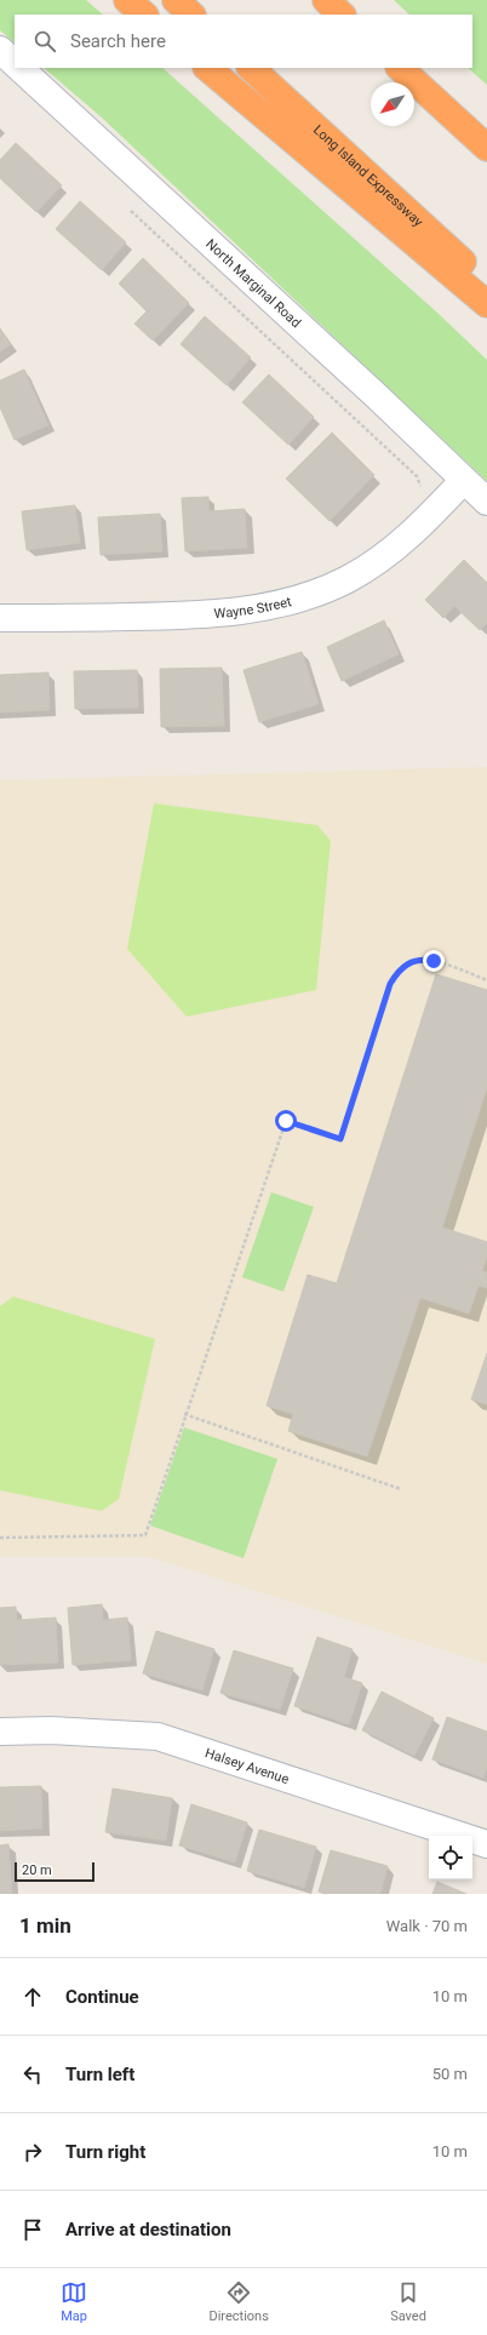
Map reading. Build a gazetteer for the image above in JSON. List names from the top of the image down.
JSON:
{
  "streets": {
    "highway": ["Long Island Expressway"],
    "street": ["North Marginal Road", "Wayne Street", "Halsey Avenue"]
  },
  "crossings": [
    ["North Marginal Road", "Wayne Street"]
  ],
  "scale_bar": "20 m",
  "north": "bottom left",
  "page": {
    "search": "Search here",
    "scale": "20 m",
    "heading": ["1 min", "Walk · 70 m"],
    "list": [
      ["Continue", "10 m"],
      ["Turn left", "50 m"],
      ["Turn right", "10 m"],
      "Arrive at destination"
    ],
    "nav": ["Map", "Directions", "Saved"]
  }
}
